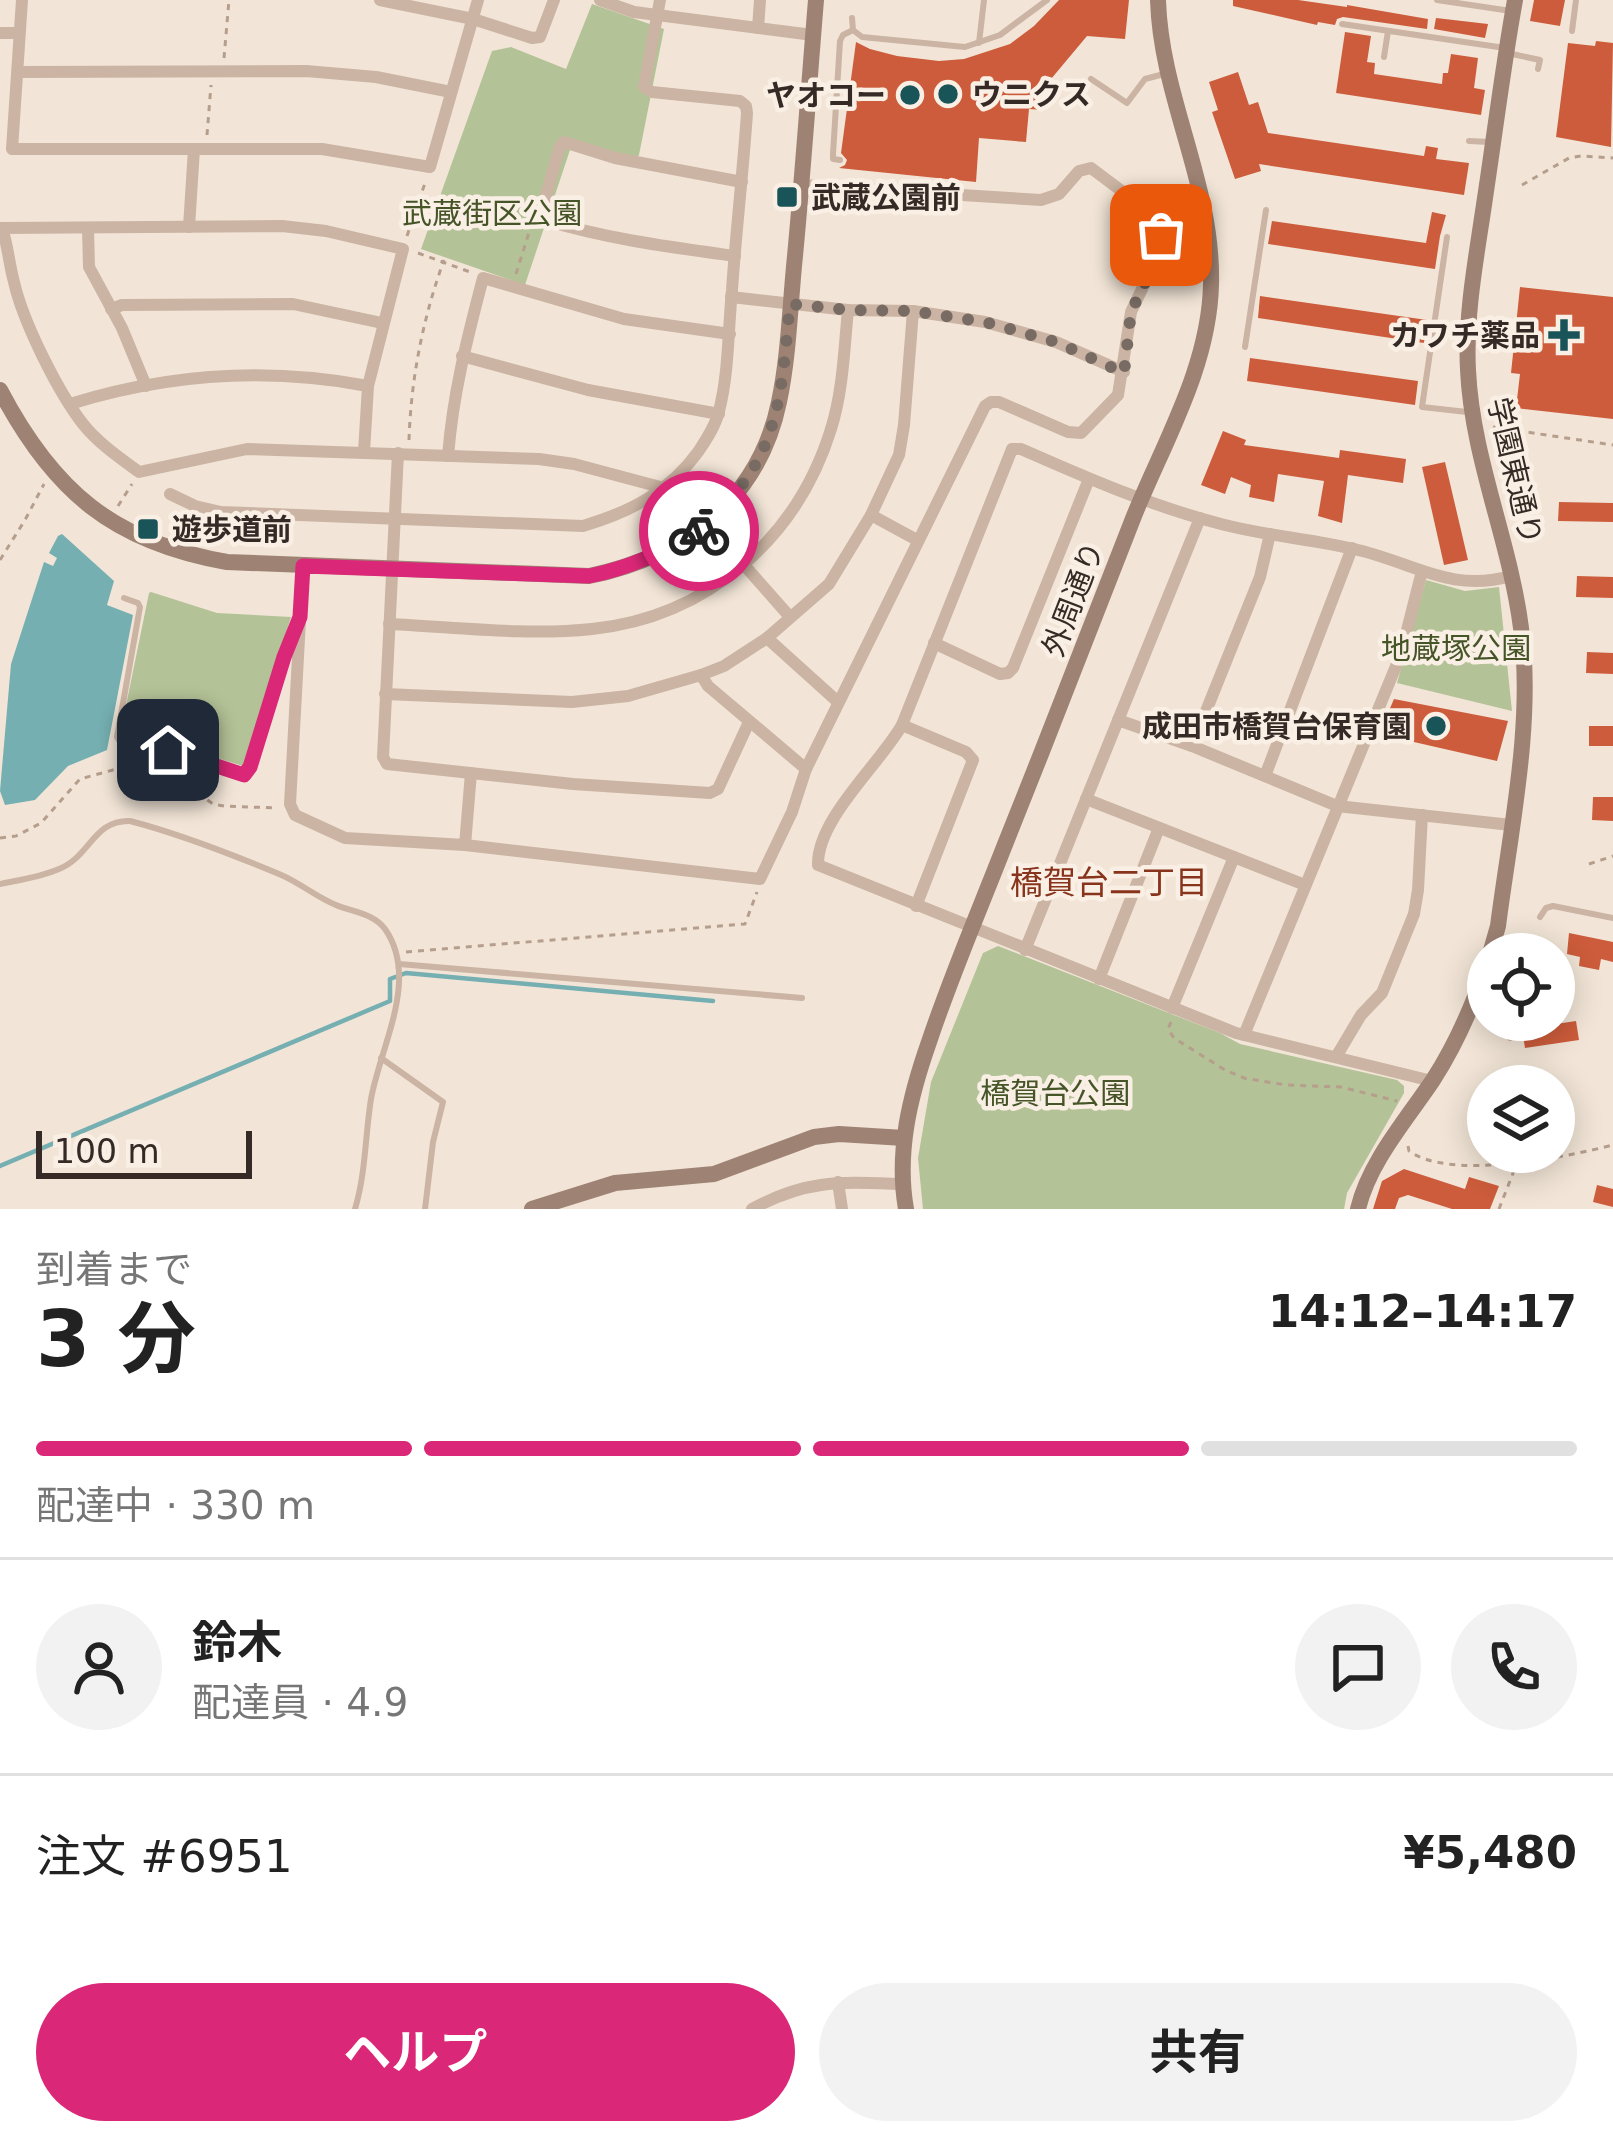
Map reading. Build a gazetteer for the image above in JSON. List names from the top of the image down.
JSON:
{
  "streets": {
    "street": ["学園東通り", "外周通り"]
  },
  "districts": ["橋賀台二丁目"],
  "parks": ["武蔵街区公園", "地蔵塚公園", "橋賀台公園"],
  "places": {
    "other": ["ウニクス", "ヤオコー", "成田市橋賀台保育園"],
    "transit": ["武蔵公園前", "遊歩道前"],
    "health": ["カワチ薬品"]
  },
  "scale_bar": "100 m",
  "page": {
    "scale": "100 m",
    "heading": ["3 分", "到着まで", "14:12–14:17"],
    "panel": [
      "鈴木",
      "配達員 · 4.9",
      "注文 #6951",
      "¥5,480"
    ],
    "bar": "配達中 · 330 m",
    "buttons": ["ヘルプ", "共有"]
  }
}
